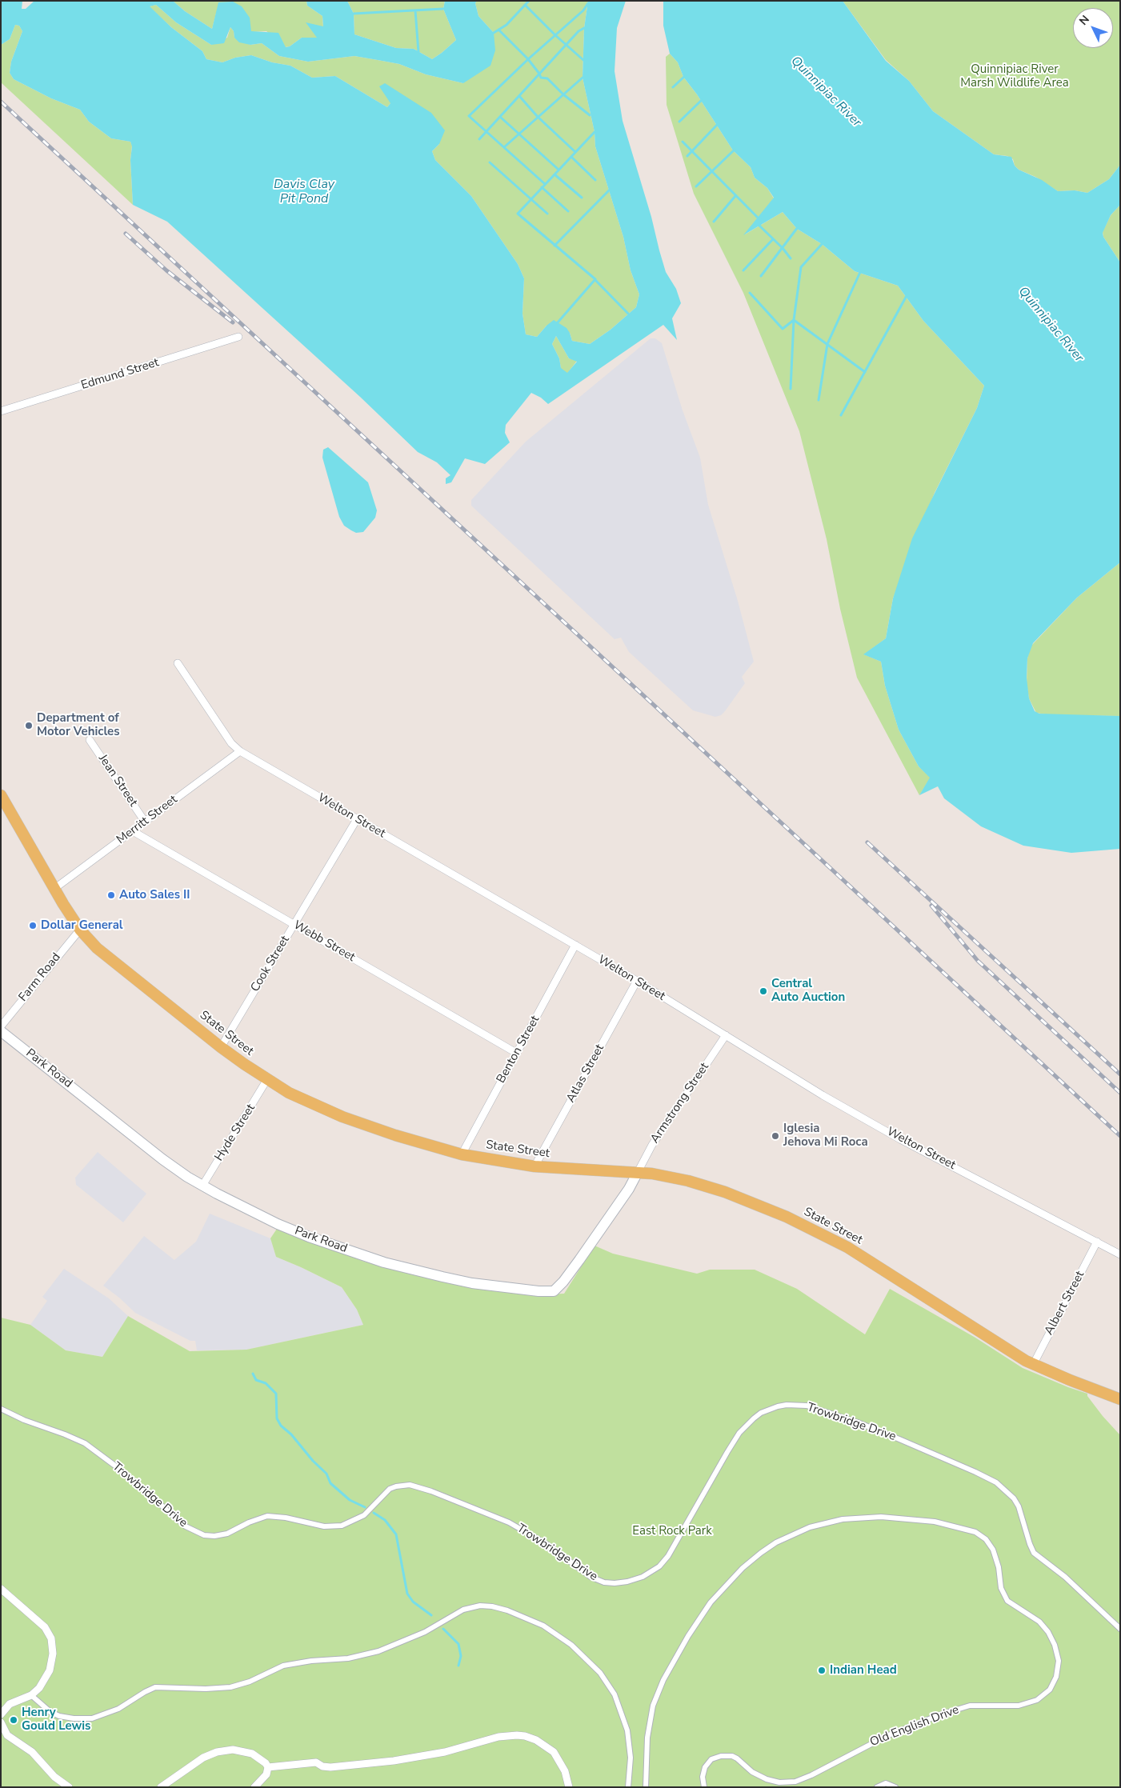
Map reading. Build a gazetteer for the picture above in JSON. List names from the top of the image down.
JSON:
{
  "streets": {
    "main road": ["State Street", "Park Road"],
    "street": [
      "Edmund Street",
      "Jean Street",
      "Welton Street",
      "Merritt Street",
      "Webb Street",
      "Cook Street",
      "Farm Road",
      "Benton Street",
      "Atlas Street",
      "Armstrong Street",
      "Hyde Street",
      "Albert Street",
      "Trowbridge Drive",
      "Old English Drive"
    ]
  },
  "crossings": [
    ["Jean Street", "Merritt Street"],
    ["Welton Street", "Merritt Street"],
    ["Welton Street", "Cook Street"],
    ["Welton Street", "Benton Street"],
    ["Welton Street", "Atlas Street"],
    ["Welton Street", "Armstrong Street"],
    ["Welton Street", "Albert Street"],
    ["Merritt Street", "Webb Street"],
    ["Merritt Street", "State Street"],
    ["Webb Street", "Cook Street"],
    ["Webb Street", "Benton Street"],
    ["Cook Street", "State Street"],
    ["Farm Road", "State Street"],
    ["State Street", "Benton Street"],
    ["State Street", "Park Road"],
    ["State Street", "Atlas Street"],
    ["State Street", "Armstrong Street"],
    ["State Street", "Hyde Street"],
    ["State Street", "Albert Street"],
    ["Park Road", "Armstrong Street"],
    ["Park Road", "Hyde Street"]
  ],
  "water": ["Quinnipiac River", "Davis Clay Pit Pond"],
  "parks": ["Quinnipiac River Marsh Wildlife Area", "East Rock Park"],
  "places": [
    "Department of Motor Vehicles",
    "Auto Sales II",
    "Dollar General",
    "Central Auto Auction",
    "Iglesia Jehova Mi Roca",
    "Indian Head",
    "Henry Gould Lewis"
  ],
  "north": "top left"
}
